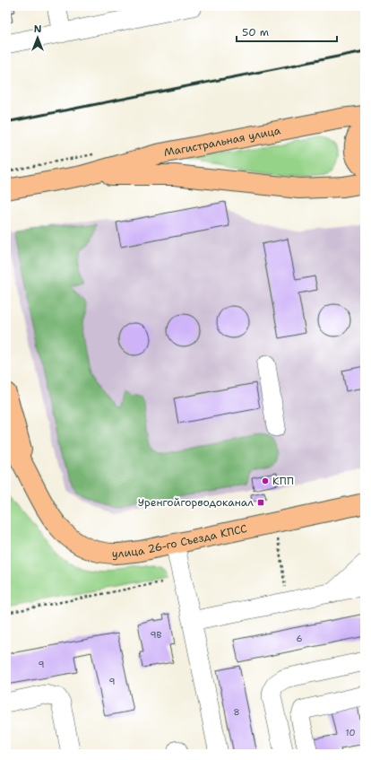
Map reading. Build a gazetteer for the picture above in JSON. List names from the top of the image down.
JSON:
{
  "streets": {
    "main road": ["Магистральная улица", "улица 26-го Съезда КПСС"]
  },
  "places": {
    "other": ["КПП"],
    "transit": ["Уренгойгорводоканал"]
  },
  "house_numbers": [
    "9В",
    "6",
    "9",
    "9",
    "8",
    "10"
  ],
  "scale_bar": "50 m",
  "north": "top"
}
